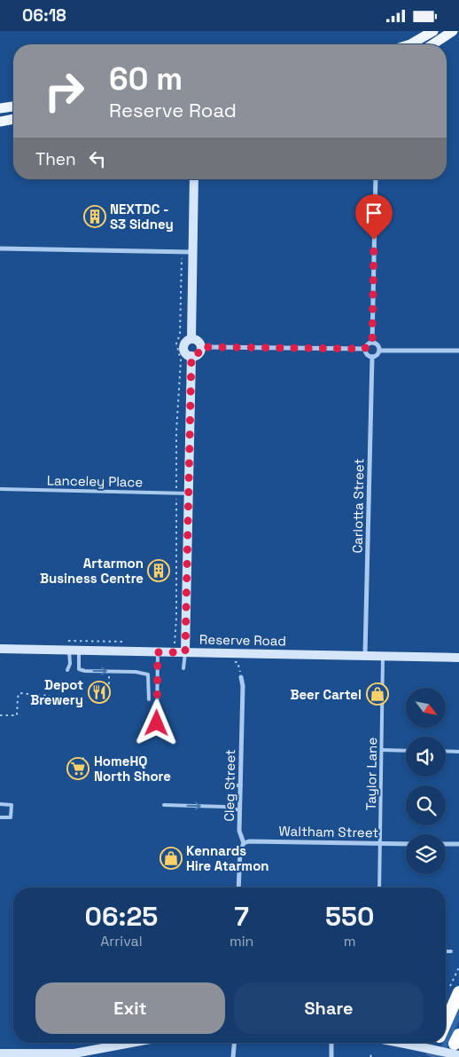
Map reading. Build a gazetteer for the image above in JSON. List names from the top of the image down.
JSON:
{
  "streets": {
    "street": [
      "Carlotta Street",
      "Reserve Road",
      "Cleg Street",
      "Waltham Street"
    ],
    "lane": ["Lanceley Place", "Taylor Lane"]
  },
  "crossings": [
    ["Carlotta Street", "Reserve Road"],
    ["Reserve Road", "Taylor Lane"],
    ["Taylor Lane", "Waltham Street"],
    ["Cleg Street", "Waltham Street"]
  ],
  "places": {
    "building": ["NEXTDC - S3 Sidney", "Artarmon Business Centre"],
    "restaurant": ["Depot Brewery"],
    "shop": ["Beer Cartel", "Kennards Hire Atarmon"],
    "supermarket": ["HomeHQ North Shore"]
  },
  "north": "bottom right",
  "page": {
    "status": "06:18",
    "turn": ["60 m", "Reserve Road"],
    "then": "Then",
    "eta": [
      "06:25",
      "Arrival",
      "7",
      "min",
      "550",
      "m"
    ],
    "buttons": ["Exit", "Share"]
  }
}
